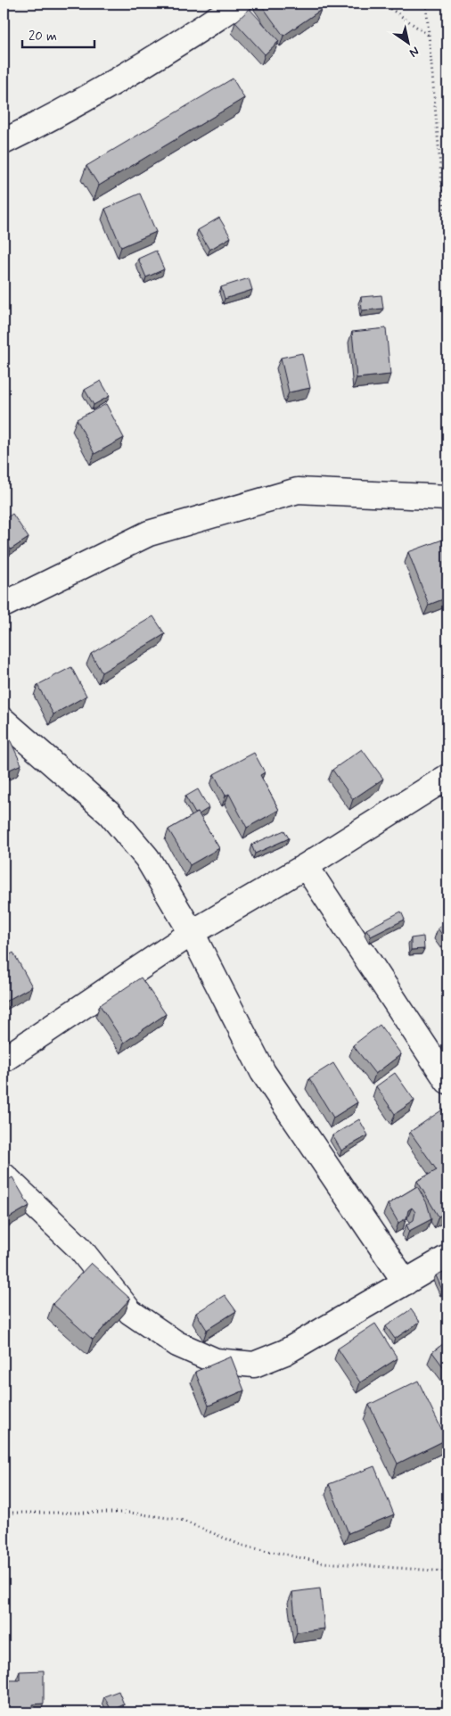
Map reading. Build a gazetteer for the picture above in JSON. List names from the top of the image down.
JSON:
{
  "scale_bar": "20 m",
  "north": "bottom right"
}
